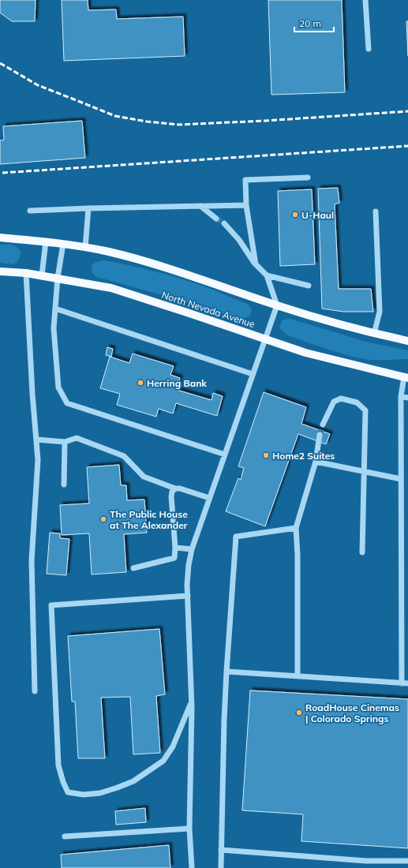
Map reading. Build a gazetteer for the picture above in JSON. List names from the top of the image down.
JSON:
{
  "streets": {
    "main road": ["North Nevada Avenue"]
  },
  "places": [
    "U-Haul",
    "Herring Bank",
    "Home2 Suites",
    "The Public House at The Alexander",
    "RoadHouse Cinemas | Colorado Springs"
  ],
  "scale_bar": "20 m"
}
